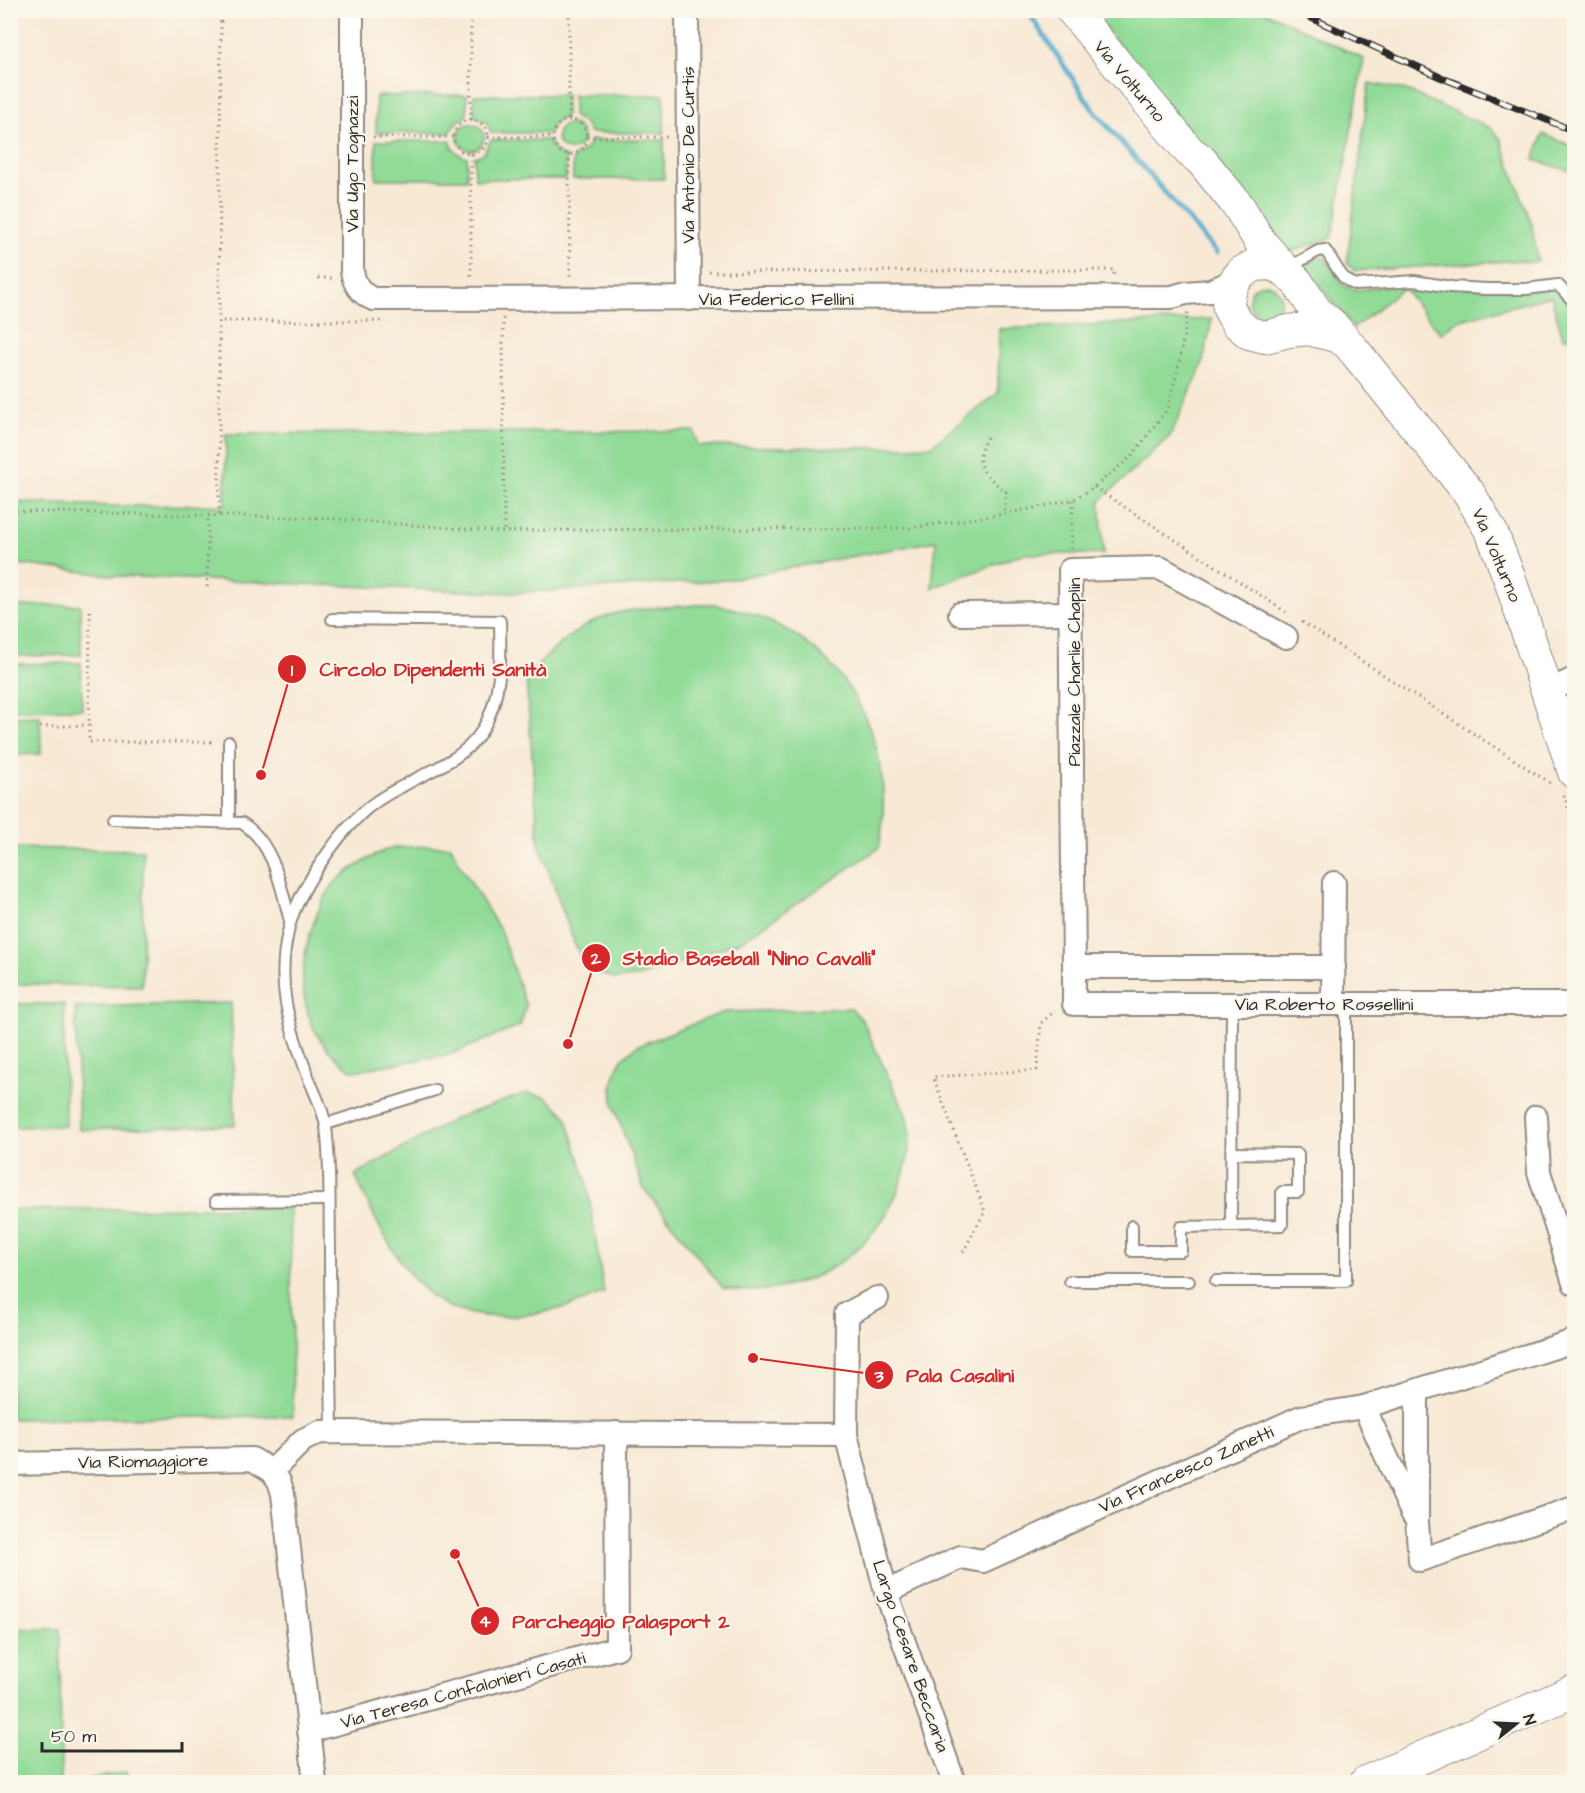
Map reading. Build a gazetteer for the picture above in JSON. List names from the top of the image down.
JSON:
{
  "streets": {
    "street": [
      "Via Volturno",
      "Via Antonio De Curtis",
      "Via Ugo Tognazzi",
      "Via Federico Fellini",
      "Piazzale Charlie Chaplin",
      "Via Roberto Rossellini",
      "Via Riomaggiore",
      "Via Francesco Zanetti",
      "Largo Cesare Beccaria",
      "Via Teresa Confalonieri Casati"
    ]
  },
  "crossings": [
    ["Via Volturno", "Via Federico Fellini"],
    ["Via Antonio De Curtis", "Via Federico Fellini"],
    ["Via Ugo Tognazzi", "Via Federico Fellini"],
    ["Piazzale Charlie Chaplin", "Via Roberto Rossellini"],
    ["Via Francesco Zanetti", "Largo Cesare Beccaria"]
  ],
  "places": [
    "Circolo Dipendenti Sanità",
    "Stadio Baseball \"Nino Cavalli\"",
    "Pala Casalini",
    "Parcheggio Palasport 2"
  ],
  "scale_bar": "50 m",
  "north": "right"
}
